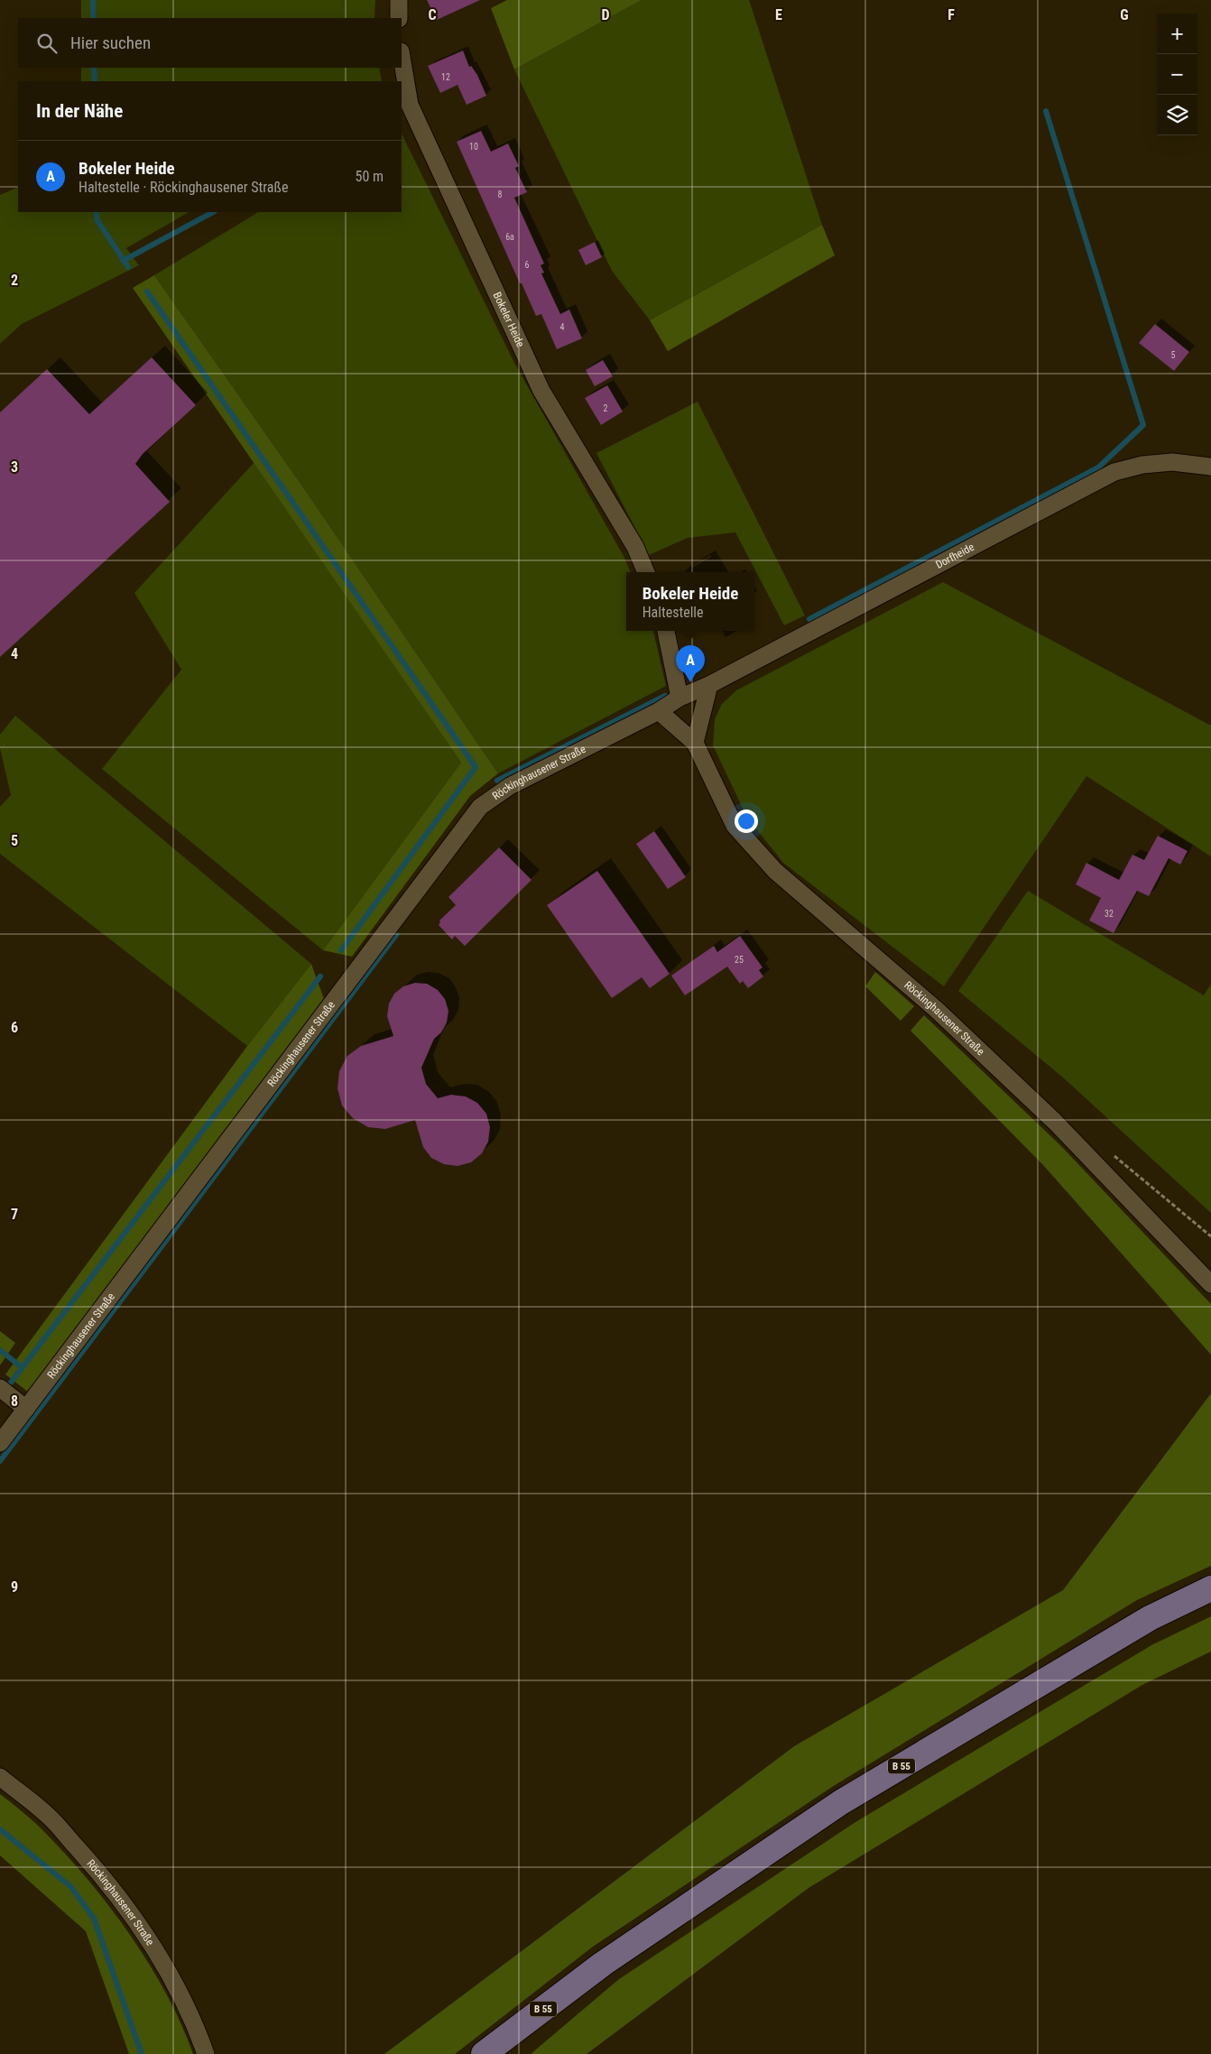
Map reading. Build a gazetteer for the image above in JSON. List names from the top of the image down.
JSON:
{
  "streets": {
    "main road": ["B 55"],
    "street": ["Bokeler Heide", "Dorfheide", "Röckinghausener Straße"]
  },
  "crossings": [
    ["Dorfheide", "Röckinghausener Straße"]
  ],
  "house_numbers": [
    "12",
    "10",
    "8",
    "6a",
    "6",
    "4",
    "5",
    "2",
    "32",
    "25"
  ],
  "page": {
    "map_buttons": ["+", "−"],
    "search": "Hier suchen",
    "heading": "In der Nähe",
    "list": [
      {
        "mark": "A",
        "name": "Bokeler Heide",
        "note": "Haltestelle · Röckinghausener Straße",
        "value": "50 m"
      }
    ],
    "popup": ["Bokeler Heide", "Haltestelle"],
    "pins": "A"
  },
  "grid": {
    "columns": [
      "C",
      "D",
      "E",
      "F",
      "G"
    ],
    "rows": [
      "2",
      "3",
      "4",
      "5",
      "6",
      "7",
      "8",
      "9"
    ]
  }
}
